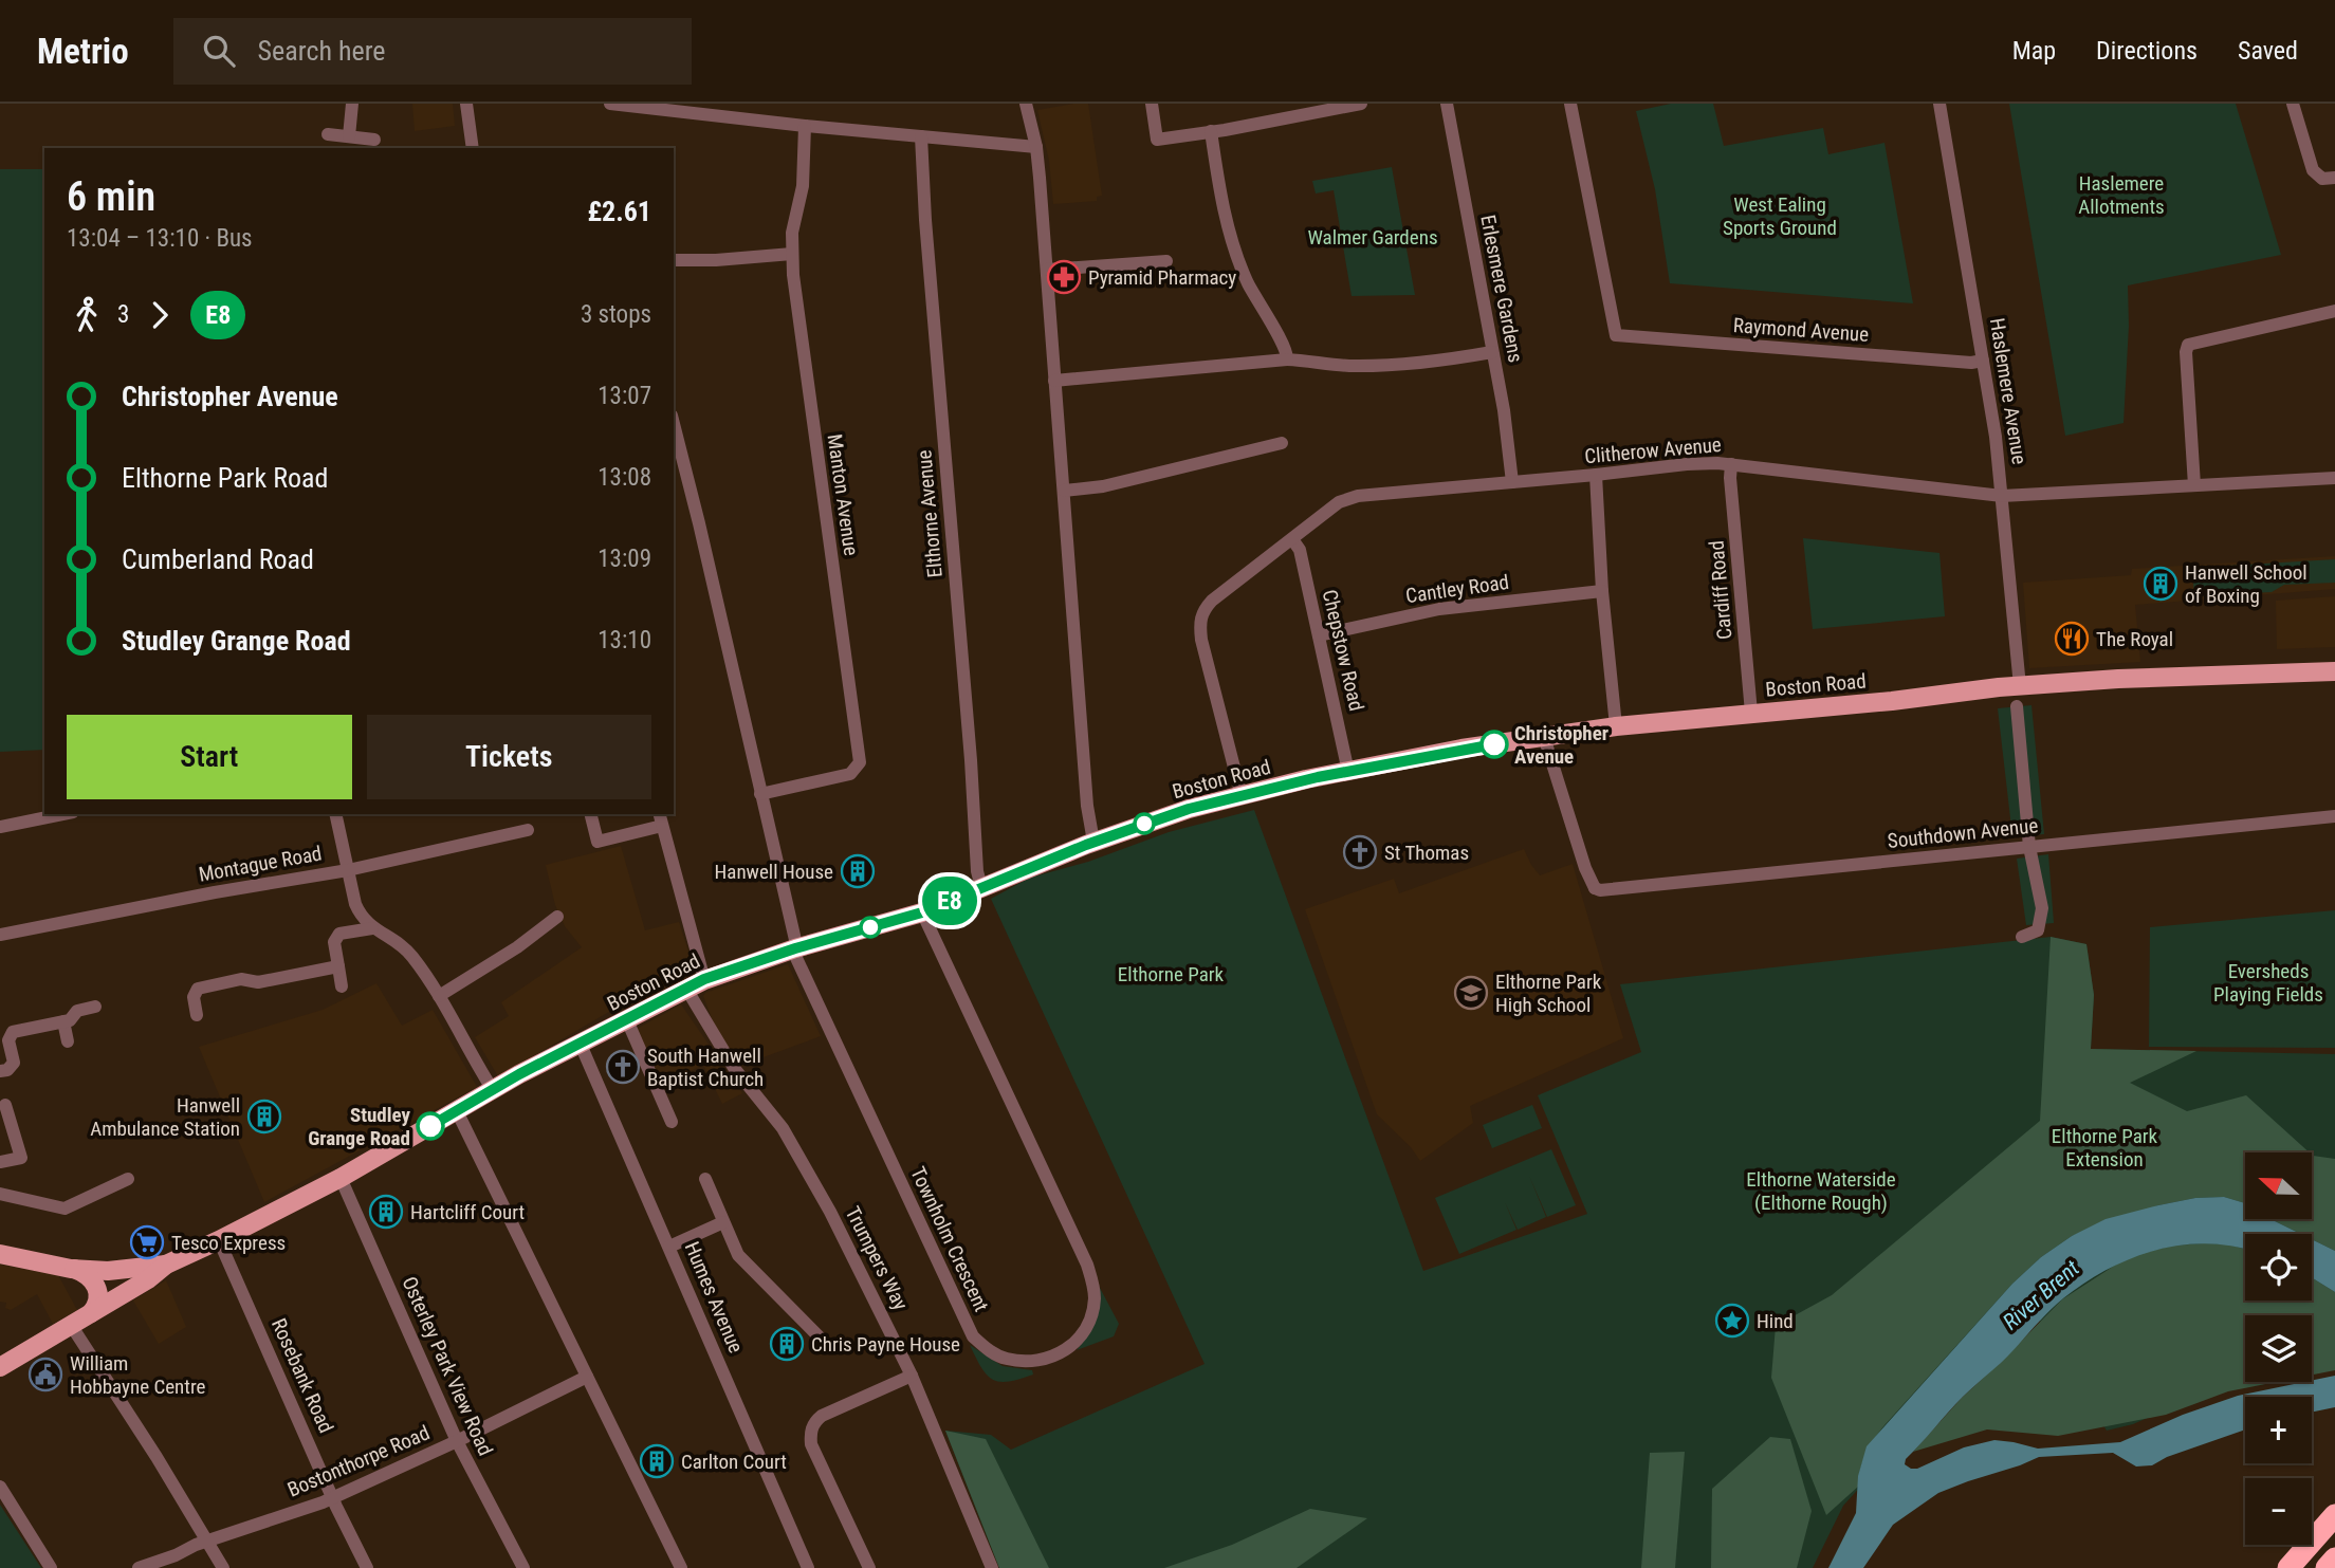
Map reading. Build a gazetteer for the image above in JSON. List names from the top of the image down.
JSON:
{
  "streets": {
    "main road": ["Boston Road"],
    "street": [
      "Erlesmere Gardens",
      "Raymond Avenue",
      "Haslemere Avenue",
      "Clitherow Avenue",
      "Manton Avenue",
      "Elthorne Avenue",
      "Cantley Road",
      "Cardiff Road",
      "Chepstow Road",
      "Southdown Avenue",
      "Montague Road",
      "Townholm Crescent",
      "Trumpers Way",
      "Humes Avenue",
      "Osterley Park View Road",
      "Rosebank Road",
      "Bostonthorpe Road"
    ]
  },
  "crossings": [
    ["Erlesmere Gardens", "Clitherow Avenue"],
    ["Raymond Avenue", "Haslemere Avenue"],
    ["Haslemere Avenue", "Clitherow Avenue"],
    ["Haslemere Avenue", "Boston Road"],
    ["Clitherow Avenue", "Cardiff Road"],
    ["Clitherow Avenue", "Chepstow Road"],
    ["Clitherow Avenue", "Boston Road"],
    ["Manton Avenue", "Townholm Crescent"],
    ["Elthorne Avenue", "Boston Road"],
    ["Cantley Road", "Chepstow Road"],
    ["Cardiff Road", "Boston Road"],
    ["Chepstow Road", "Boston Road"],
    ["Boston Road", "Southdown Avenue"],
    ["Boston Road", "Townholm Crescent"],
    ["Boston Road", "Trumpers Way"],
    ["Boston Road", "Humes Avenue"],
    ["Boston Road", "Osterley Park View Road"],
    ["Boston Road", "Rosebank Road"],
    ["Osterley Park View Road", "Bostonthorpe Road"],
    ["Rosebank Road", "Bostonthorpe Road"]
  ],
  "water": ["River Brent"],
  "parks": [
    "Haslemere Allotments",
    "West Ealing Sports Ground",
    "Walmer Gardens",
    "Eversheds Playing Fields",
    "Elthorne Park",
    "Elthorne Park Extension",
    "Elthorne Waterside (Elthorne Rough)"
  ],
  "places": {
    "pharmacy": ["Pyramid Pharmacy"],
    "building": [
      "Hanwell School of Boxing",
      "Hanwell House",
      "Hanwell Ambulance Station",
      "Hartcliff Court",
      "Chris Payne House",
      "Carlton Court"
    ],
    "restaurant": ["The Royal"],
    "other": ["Christopher Avenue", "Studley Grange Road"],
    "church": ["St Thomas", "South Hanwell Baptist Church"],
    "school or university": ["Elthorne Park High School"],
    "supermarket": ["Tesco Express"],
    "place": ["Hind"],
    "public building": ["William Hobbayne Centre"]
  },
  "lines": ["bus line E8"],
  "north": "left",
  "page": {
    "header": "Metrio",
    "search": "Search here",
    "nav": ["Map", "Directions", "Saved"],
    "on_map": "E8",
    "heading": ["6 min", "13:04 – 13:10 · Bus", "£2.61"],
    "legs": ["3", "E8", "3 stops"],
    "list": [
      {
        "name": "Christopher Avenue",
        "value": "13:07"
      },
      {
        "name": "Elthorne Park Road",
        "value": "13:08"
      },
      {
        "name": "Cumberland Road",
        "value": "13:09"
      },
      {
        "name": "Studley Grange Road",
        "value": "13:10"
      }
    ],
    "buttons": ["Start", "Tickets"],
    "map_buttons": ["+", "−"]
  }
}
